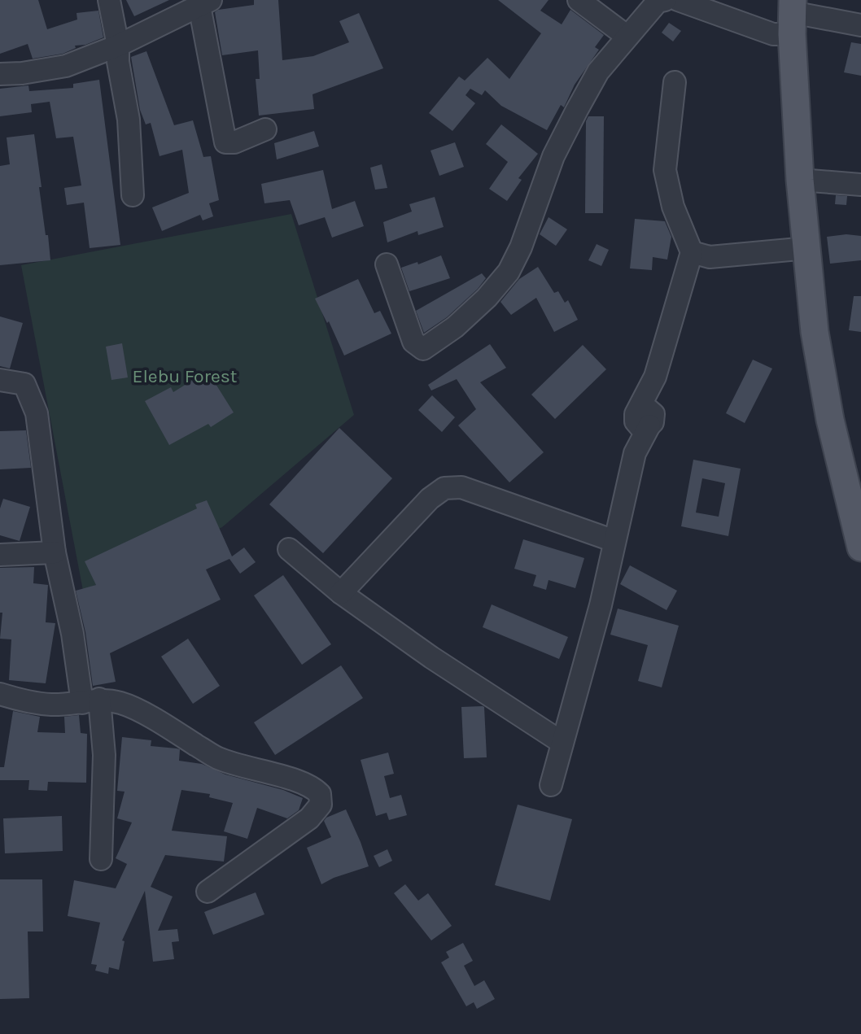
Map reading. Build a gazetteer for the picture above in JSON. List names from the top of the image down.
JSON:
{
  "parks": ["Elebu Forest"]
}
